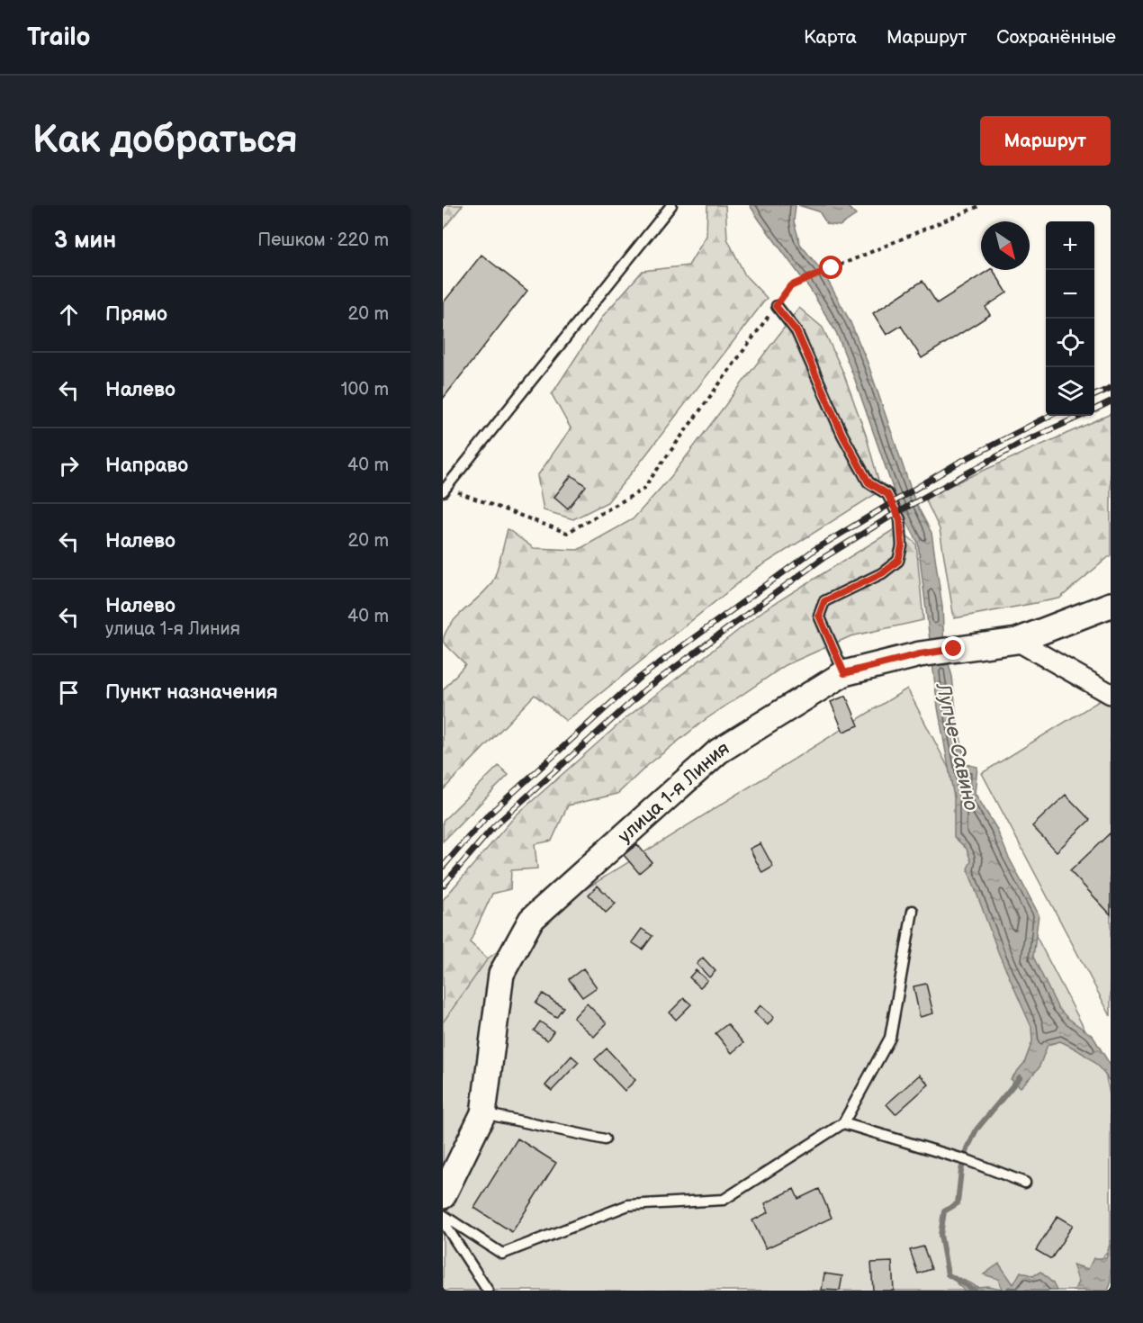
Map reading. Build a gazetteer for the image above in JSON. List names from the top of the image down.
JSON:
{
  "streets": {
    "street": ["улица 1-я Линия"]
  },
  "water": ["Лупче-Савино"],
  "north": "bottom right",
  "page": {
    "header": "Trailo",
    "nav": ["Карта", "Маршрут", "Сохранённые"],
    "buttons": "Маршрут",
    "title": "Как добраться",
    "heading": ["3 мин", "Пешком · 220 m"],
    "map_buttons": ["+", "−"],
    "list": [
      ["Прямо", "20 m"],
      ["Налево", "100 m"],
      ["Направо", "40 m"],
      ["Налево", "20 m"],
      ["Налево", "улица 1-я Линия", "40 m"],
      "Пункт назначения"
    ]
  }
}
